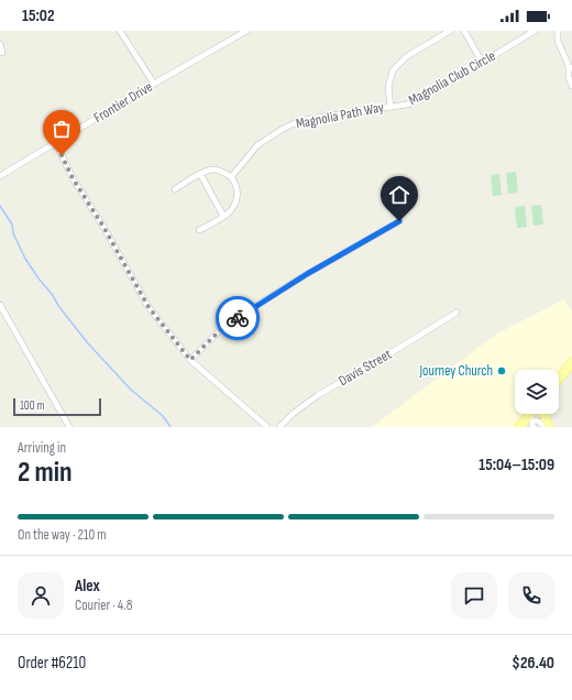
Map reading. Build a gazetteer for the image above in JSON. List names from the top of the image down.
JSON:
{
  "streets": {
    "street": [
      "Magnolia Club Circle",
      "Frontier Drive",
      "Magnolia Path Way",
      "Davis Street"
    ]
  },
  "crossings": [
    ["Magnolia Club Circle", "Magnolia Path Way"]
  ],
  "places": ["Journey Church"],
  "scale_bar": "100 m",
  "page": {
    "status": "15:02",
    "scale": "100 m",
    "heading": ["2 min", "Arriving in", "15:04–15:09"],
    "panel": [
      "Alex",
      "Courier · 4.8",
      "Order #6210",
      "$26.40"
    ],
    "bar": "On the way · 210 m"
  }
}
